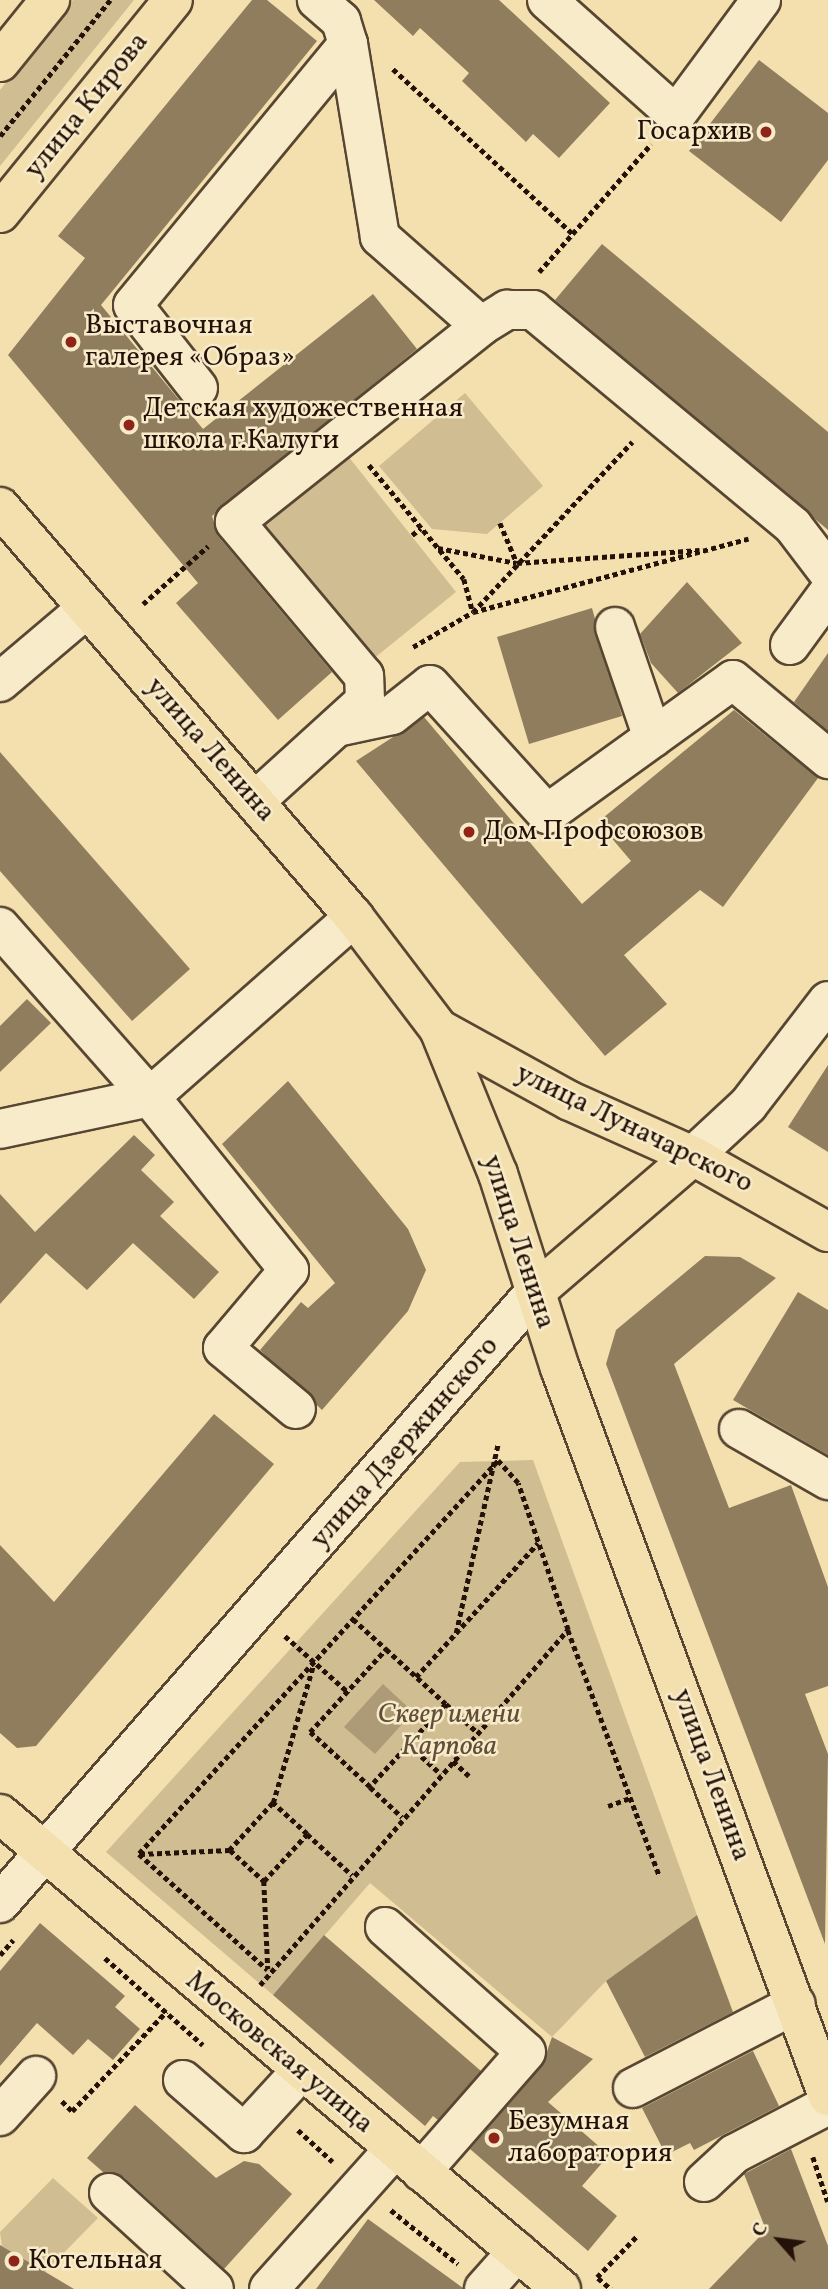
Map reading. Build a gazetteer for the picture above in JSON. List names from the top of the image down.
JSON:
{
  "streets": {
    "main road": [
      "улица Кирова",
      "улица Ленина",
      "улица Луначарского",
      "улица Дзержинского",
      "Московская улица"
    ]
  },
  "crossings": [
    ["улица Ленина", "улица Луначарского"],
    ["улица Ленина", "улица Дзержинского"],
    ["улица Луначарского", "улица Дзержинского"],
    ["улица Дзержинского", "Московская улица"]
  ],
  "parks": ["Сквер имени Карпова"],
  "places": [
    "Госархив",
    "Выставочная галерея «Образ»",
    "Детская художественная школа г.Калуги",
    "Дом Профсоюзов",
    "Безумная лаборатория",
    "Котельная"
  ],
  "north": "top left"
}
